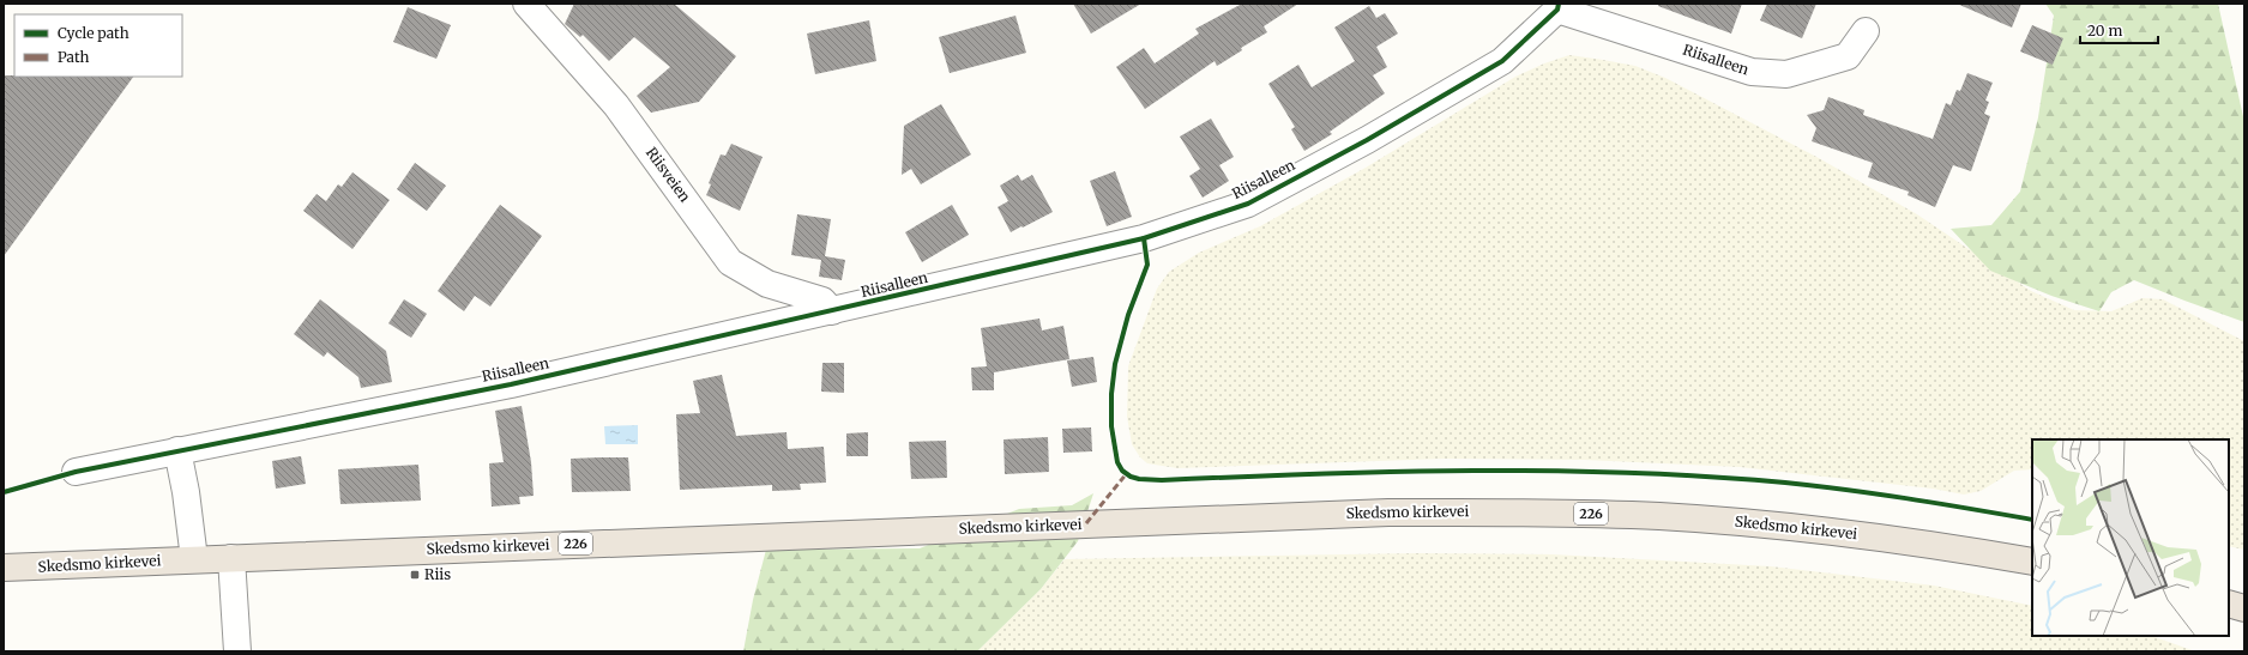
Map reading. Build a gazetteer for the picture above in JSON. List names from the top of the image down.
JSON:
{
  "streets": {
    "highway": ["Skedsmo kirkevei", "226"],
    "street": ["Riisalleen", "Riisveien"]
  },
  "crossings": [
    ["Riisalleen", "Riisveien"]
  ],
  "places": {
    "transit": ["Riis"]
  },
  "legend": ["Cycle path", "Path"],
  "scale_bar": "20 m"
}
